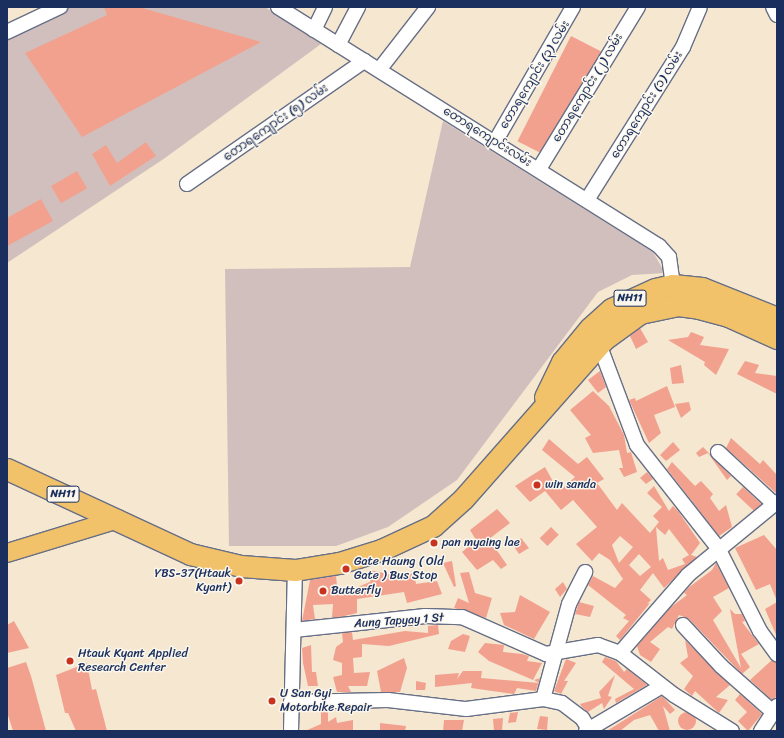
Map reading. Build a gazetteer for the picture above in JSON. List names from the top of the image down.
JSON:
{
  "streets": {
    "highway": ["NH11"],
    "street": [
      "တောရကျောင်း (၃) လမ်း",
      "တောရကျောင်း (၂) လမ်း",
      "တောရကျောင်း (၁) လမ်း",
      "တောရကျောင်း (၅) လမ်း",
      "တောရကျောင်းလမ်း",
      "Aung Tapyay 1 St"
    ]
  },
  "crossings": [
    ["တောရကျောင်း (၃) လမ်း", "တောရကျောင်းလမ်း"],
    ["တောရကျောင်း (၂) လမ်း", "တောရကျောင်းလမ်း"],
    ["တောရကျောင်း (၁) လမ်း", "တောရကျောင်းလမ်း"],
    ["တောရကျောင်း (၅) လမ်း", "တောရကျောင်းလမ်း"],
    ["တောရကျောင်းလမ်း", "NH11"]
  ],
  "places": [
    "win sanda",
    "pan myaing lae",
    "Gate Haung ( Old Gate ) Bus Stop",
    "YBS-37(Htauk Kyant)",
    "Butterfly",
    "Htauk Kyant Applied Research Center",
    "U San Gyi Motorbike Repair"
  ]
}
